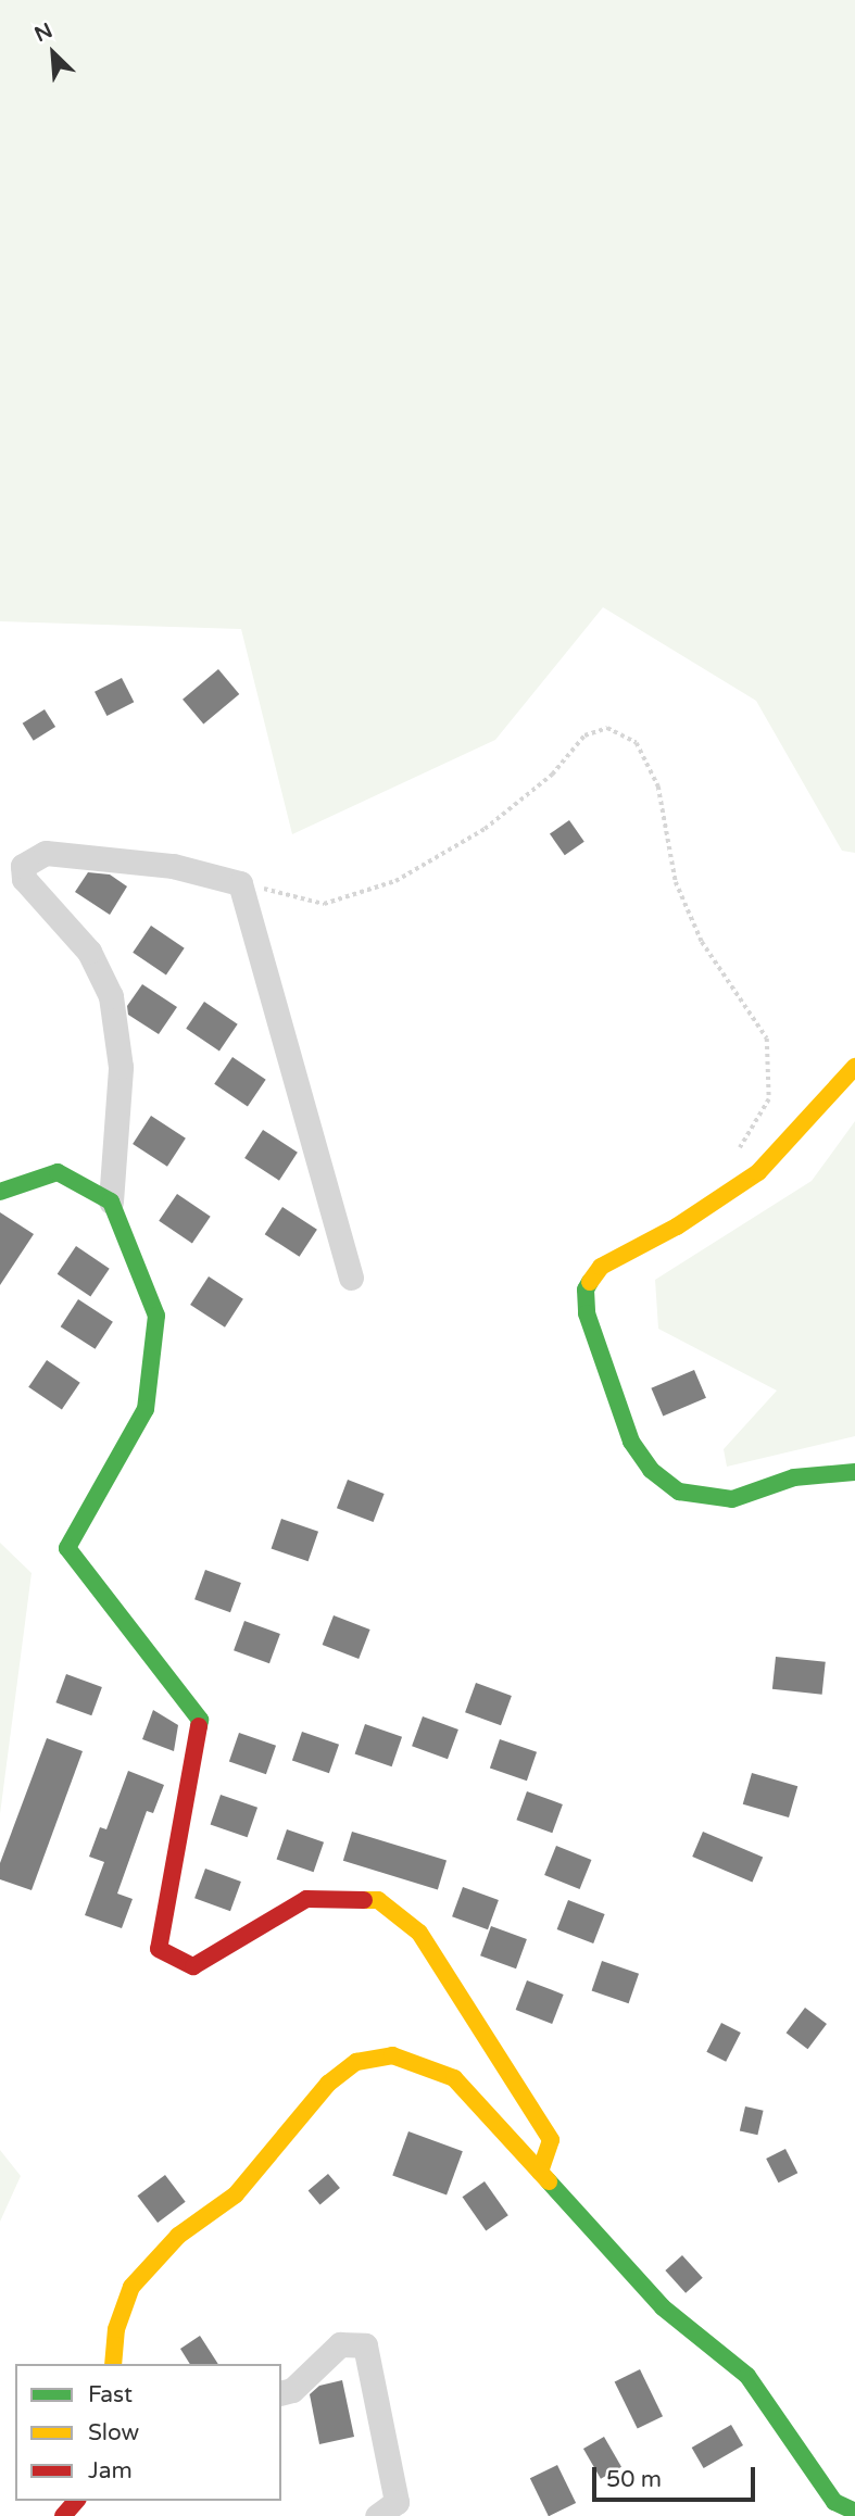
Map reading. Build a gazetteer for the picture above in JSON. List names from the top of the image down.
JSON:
{
  "legend": ["Fast", "Slow", "Jam"],
  "scale_bar": "50 m",
  "north": "top left"
}
